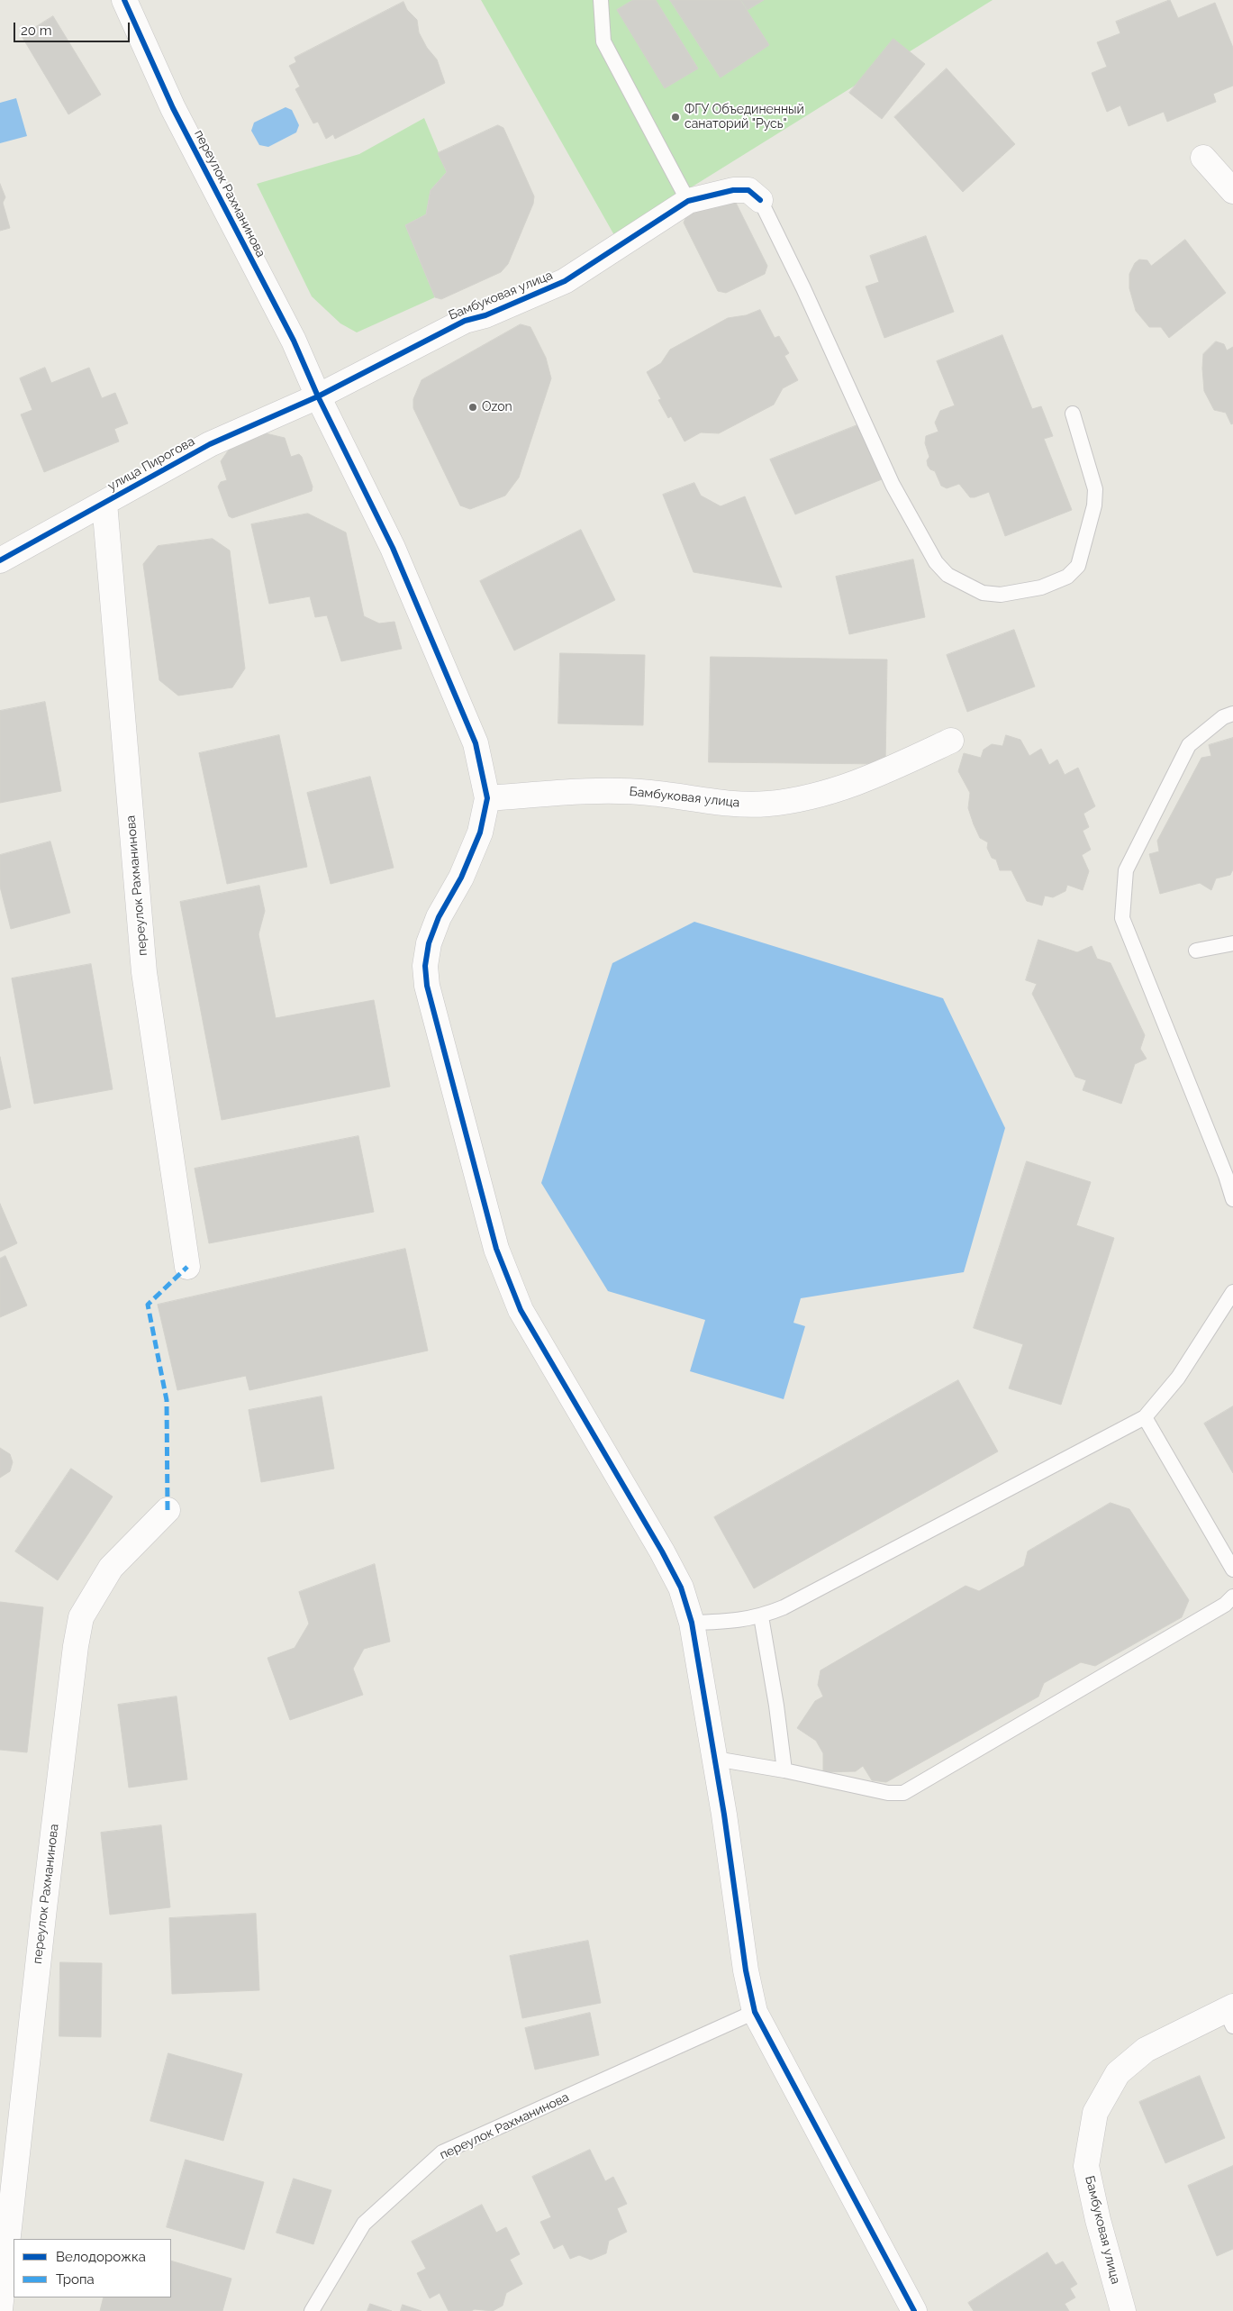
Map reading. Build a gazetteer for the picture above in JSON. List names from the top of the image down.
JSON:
{
  "streets": {
    "street": ["переулок Рахманинова", "Бамбуковая улица", "улица Пирогова"]
  },
  "crossings": [
    ["переулок Рахманинова", "Бамбуковая улица"],
    ["переулок Рахманинова", "улица Пирогова"],
    ["Бамбуковая улица", "улица Пирогова"]
  ],
  "places": ["ФГУ Объединенный санаторий \"Русь\"", "Ozon"],
  "legend": ["Велодорожка", "Тропа"],
  "scale_bar": "20 m"
}
